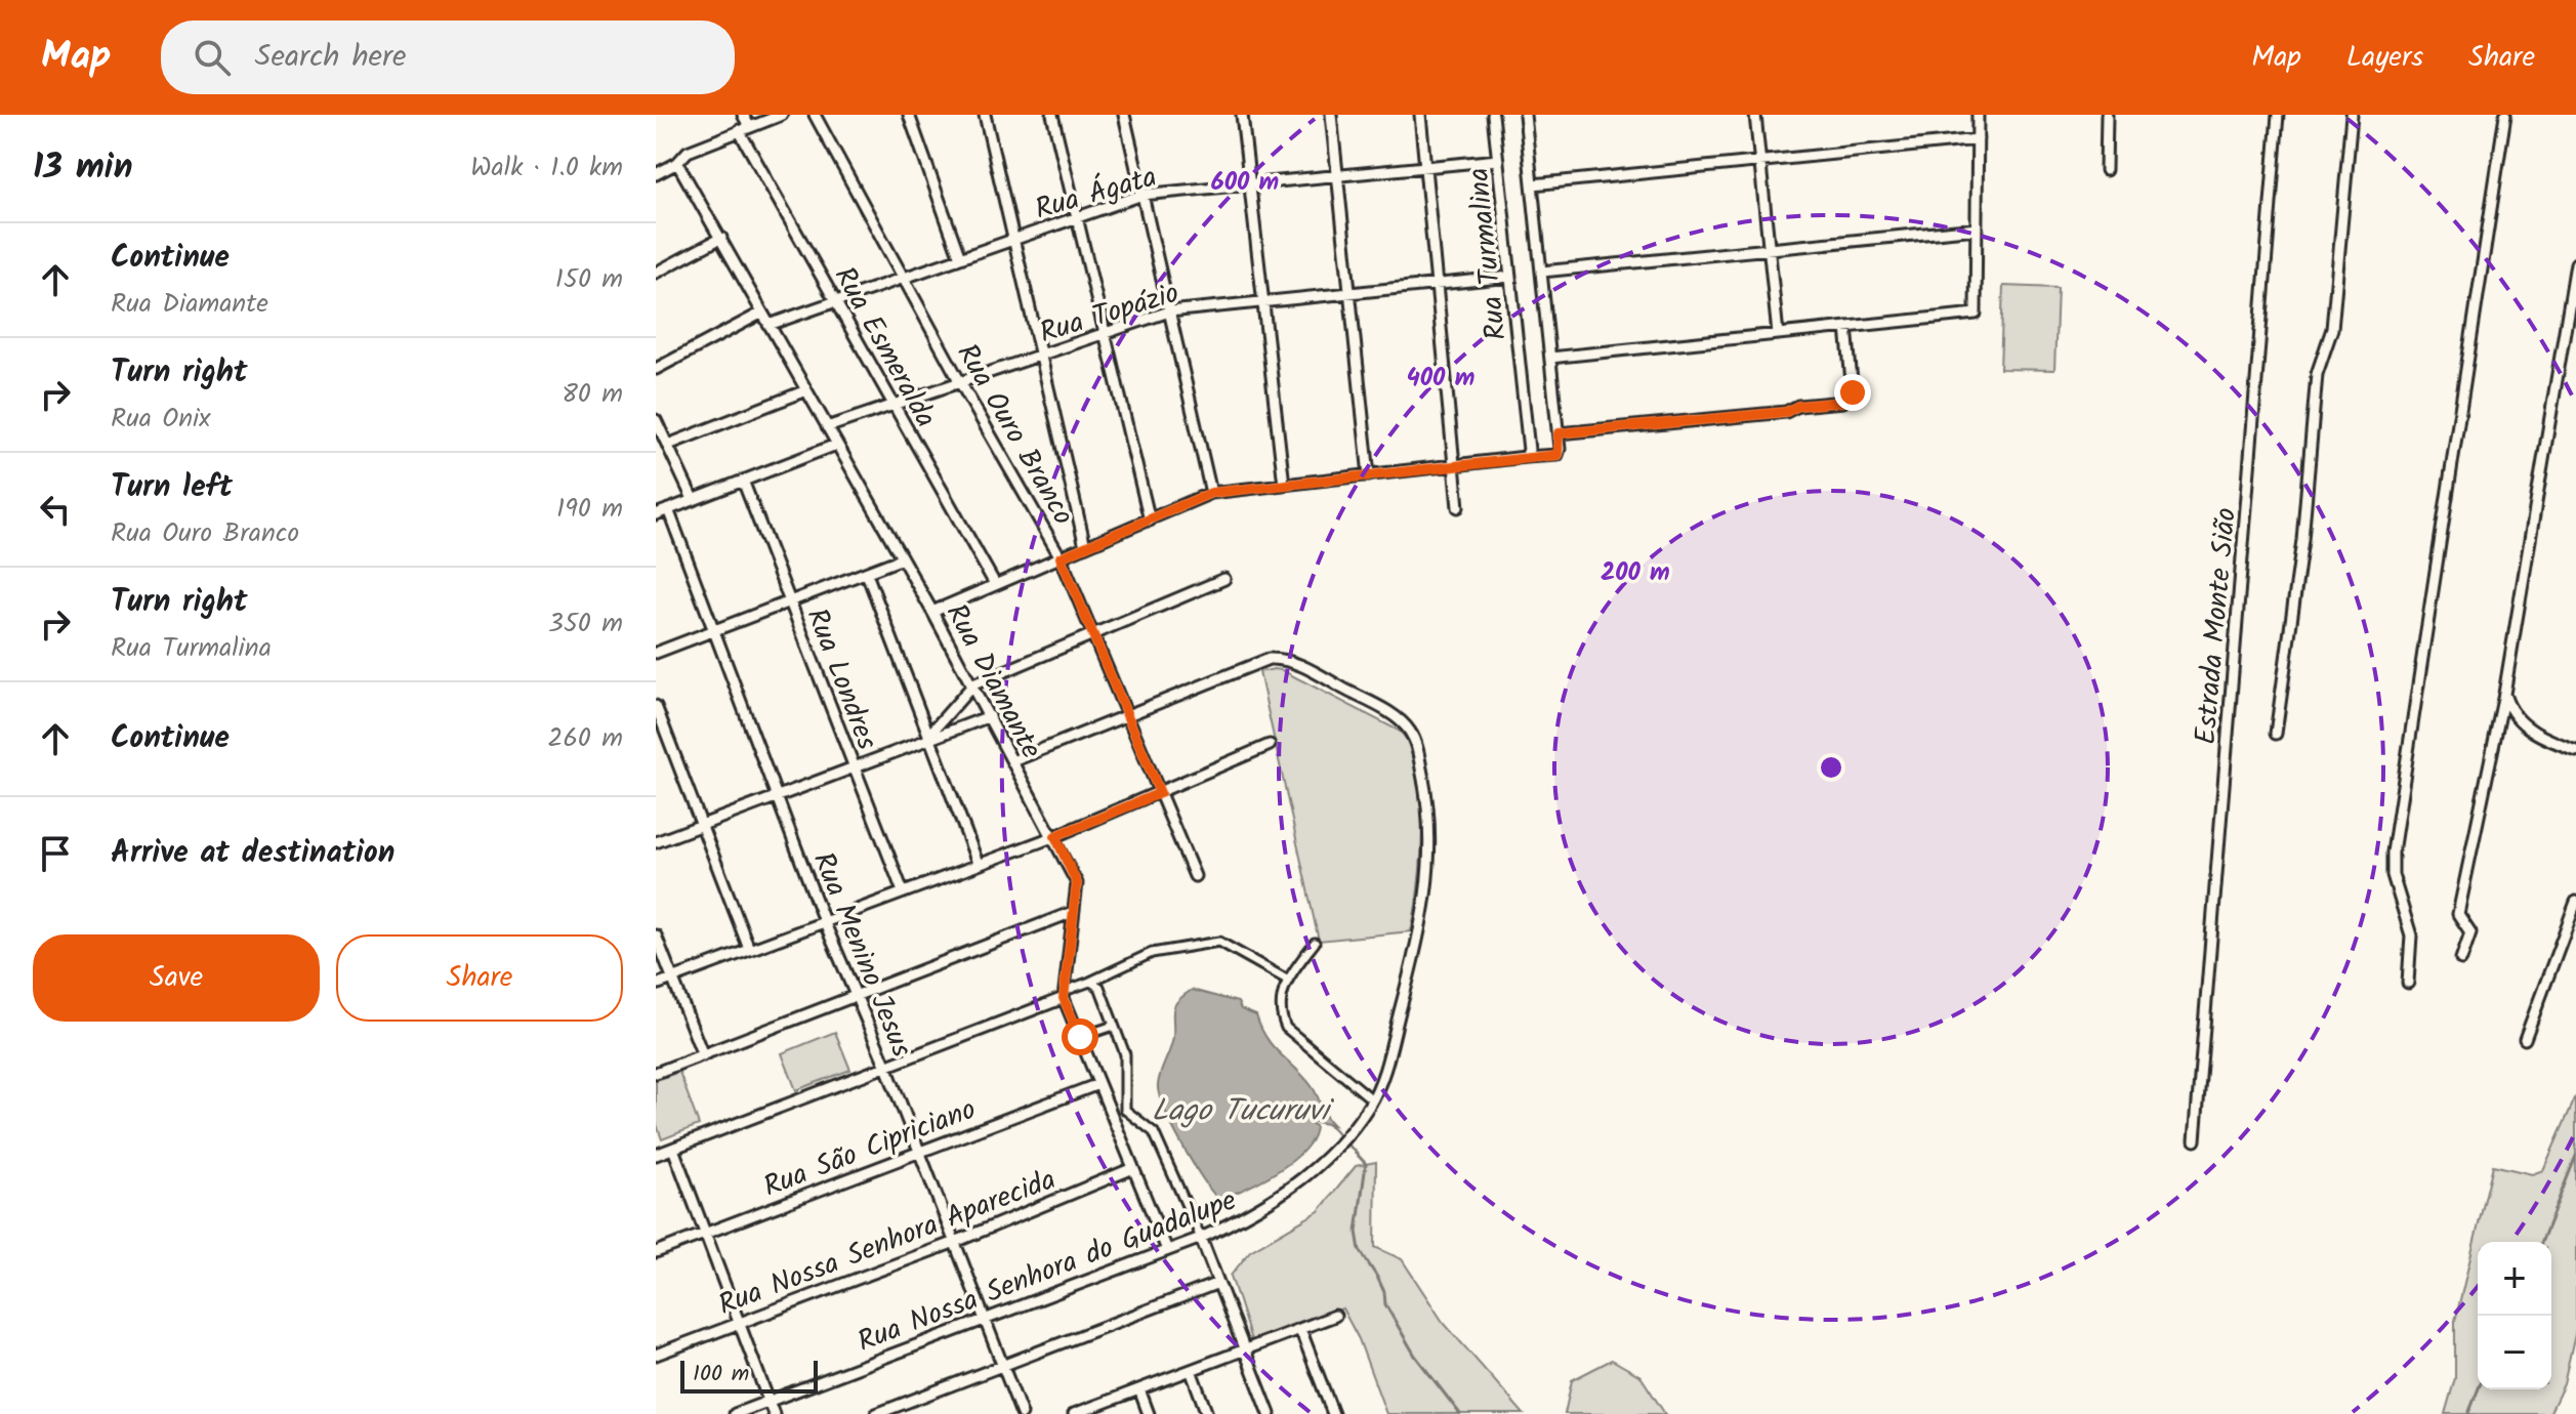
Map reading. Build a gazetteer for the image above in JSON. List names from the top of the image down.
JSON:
{
  "streets": {
    "street": [
      "Rua Ágata",
      "Rua Turmalina",
      "Rua Topázio",
      "Rua Esmeralda",
      "Rua Ouro Branco",
      "Estrada Monte Sião",
      "Rua Londres",
      "Rua Diamante",
      "Rua Menino Jesus",
      "Rua São Cipriciano",
      "Rua Nossa Senhora Aparecida",
      "Rua Nossa Senhora do Guadalupe"
    ]
  },
  "crossings": [
    ["Rua Ágata", "Rua Turmalina"],
    ["Rua Ágata", "Rua Esmeralda"],
    ["Rua Ágata", "Rua Ouro Branco"],
    ["Rua Ágata", "Rua Diamante"],
    ["Rua Turmalina", "Rua Topázio"],
    ["Rua Topázio", "Rua Esmeralda"],
    ["Rua Topázio", "Rua Ouro Branco"],
    ["Rua Topázio", "Rua Diamante"],
    ["Rua Ouro Branco", "Rua Nossa Senhora do Guadalupe"],
    ["Rua Diamante", "Rua São Cipriciano"],
    ["Rua Diamante", "Rua Nossa Senhora Aparecida"],
    ["Rua Diamante", "Rua Nossa Senhora do Guadalupe"],
    ["Rua Menino Jesus", "Rua São Cipriciano"],
    ["Rua Menino Jesus", "Rua Nossa Senhora Aparecida"],
    ["Rua Menino Jesus", "Rua Nossa Senhora do Guadalupe"]
  ],
  "water": ["Lago Tucuruvi"],
  "scale_bar": "100 m",
  "page": {
    "header": "Map",
    "search": "Search here",
    "nav": ["Map", "Layers", "Share"],
    "heading": ["13 min", "Walk · 1.0 km"],
    "list": [
      ["Continue", "Rua Diamante", "150 m"],
      ["Turn right", "Rua Onix", "80 m"],
      ["Turn left", "Rua Ouro Branco", "190 m"],
      ["Turn right", "Rua Turmalina", "350 m"],
      ["Continue", "260 m"],
      "Arrive at destination"
    ],
    "buttons": ["Save", "Share"],
    "map_buttons": ["+", "−"],
    "scale": "100 m"
  },
  "rings": ["600 m", "400 m", "200 m"]
}
